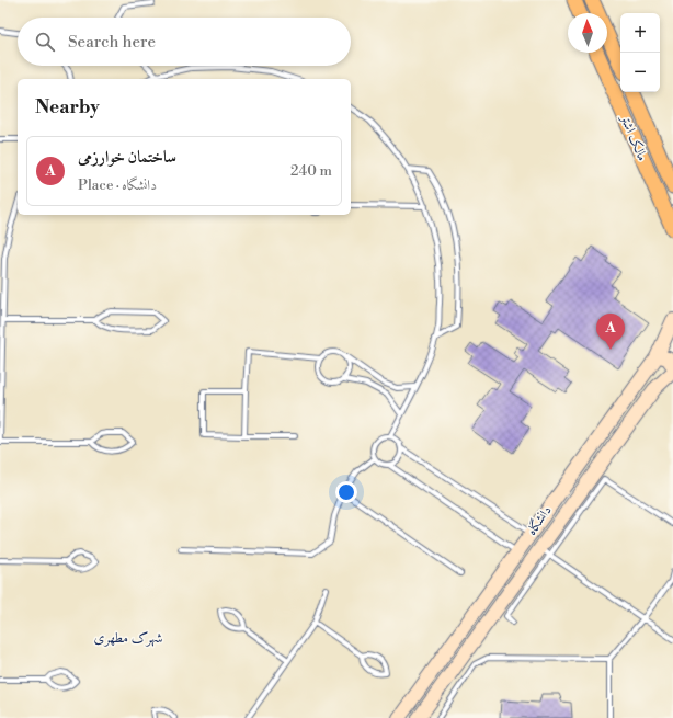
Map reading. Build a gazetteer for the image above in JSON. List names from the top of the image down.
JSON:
{
  "streets": {
    "main road": ["مالک اشتر", "دانشگاه"]
  },
  "districts": ["شهرک مطهری"],
  "north": "top",
  "page": {
    "map_buttons": ["+", "−"],
    "search": "Search here",
    "heading": "Nearby",
    "list": [
      {
        "mark": "A",
        "name": "ساختمان خوارزمی",
        "note": "Place · دانشگاه",
        "value": "240 m"
      }
    ],
    "pins": "A"
  }
}
